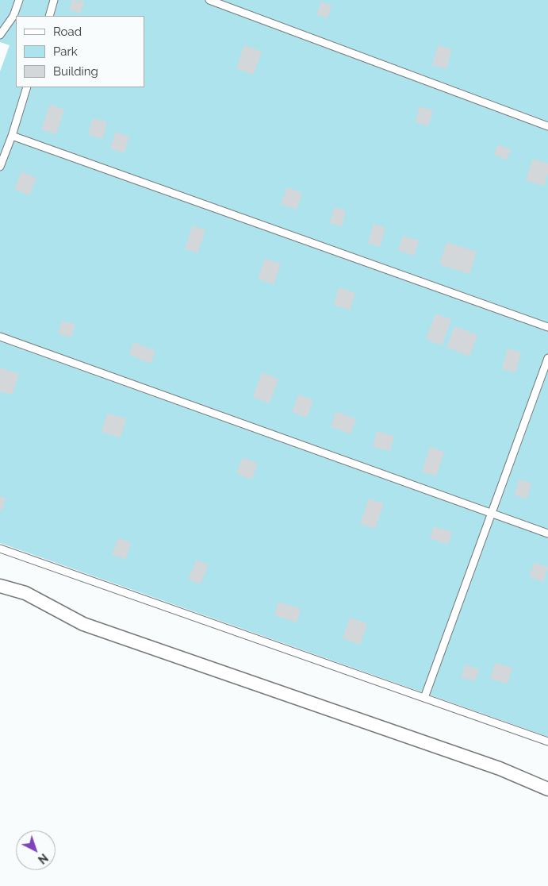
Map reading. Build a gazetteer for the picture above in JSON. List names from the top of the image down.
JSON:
{
  "legend": ["Road", "Park", "Building"],
  "north": "bottom right"
}
